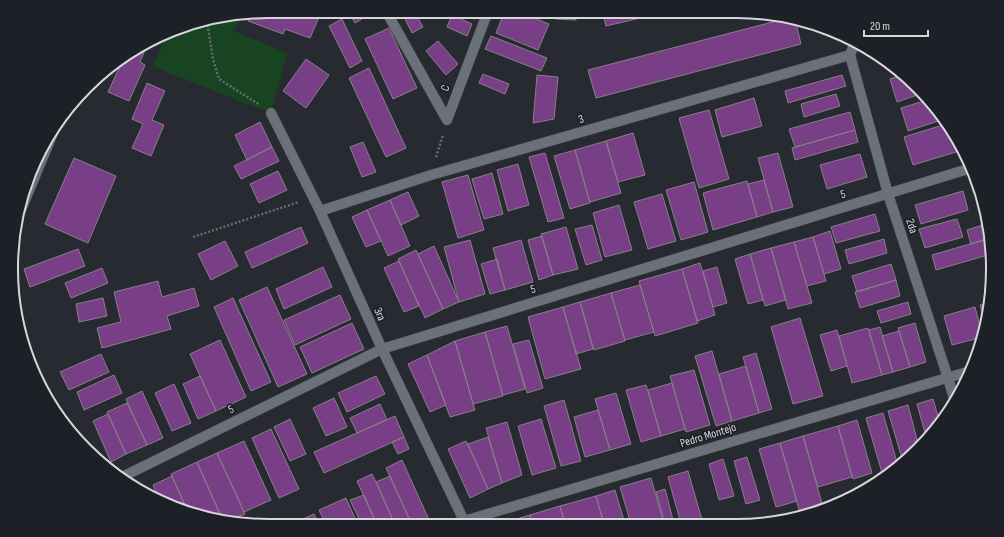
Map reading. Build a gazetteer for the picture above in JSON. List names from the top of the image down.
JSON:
{
  "streets": {
    "street": [
      "C",
      "3",
      "5",
      "2da",
      "3ra",
      "Pedro Montejo"
    ]
  },
  "crossings": [
    ["3", "2da"],
    ["3", "3ra"],
    ["5", "2da"],
    ["5", "3ra"],
    ["2da", "Pedro Montejo"]
  ],
  "scale_bar": "20 m"
}
